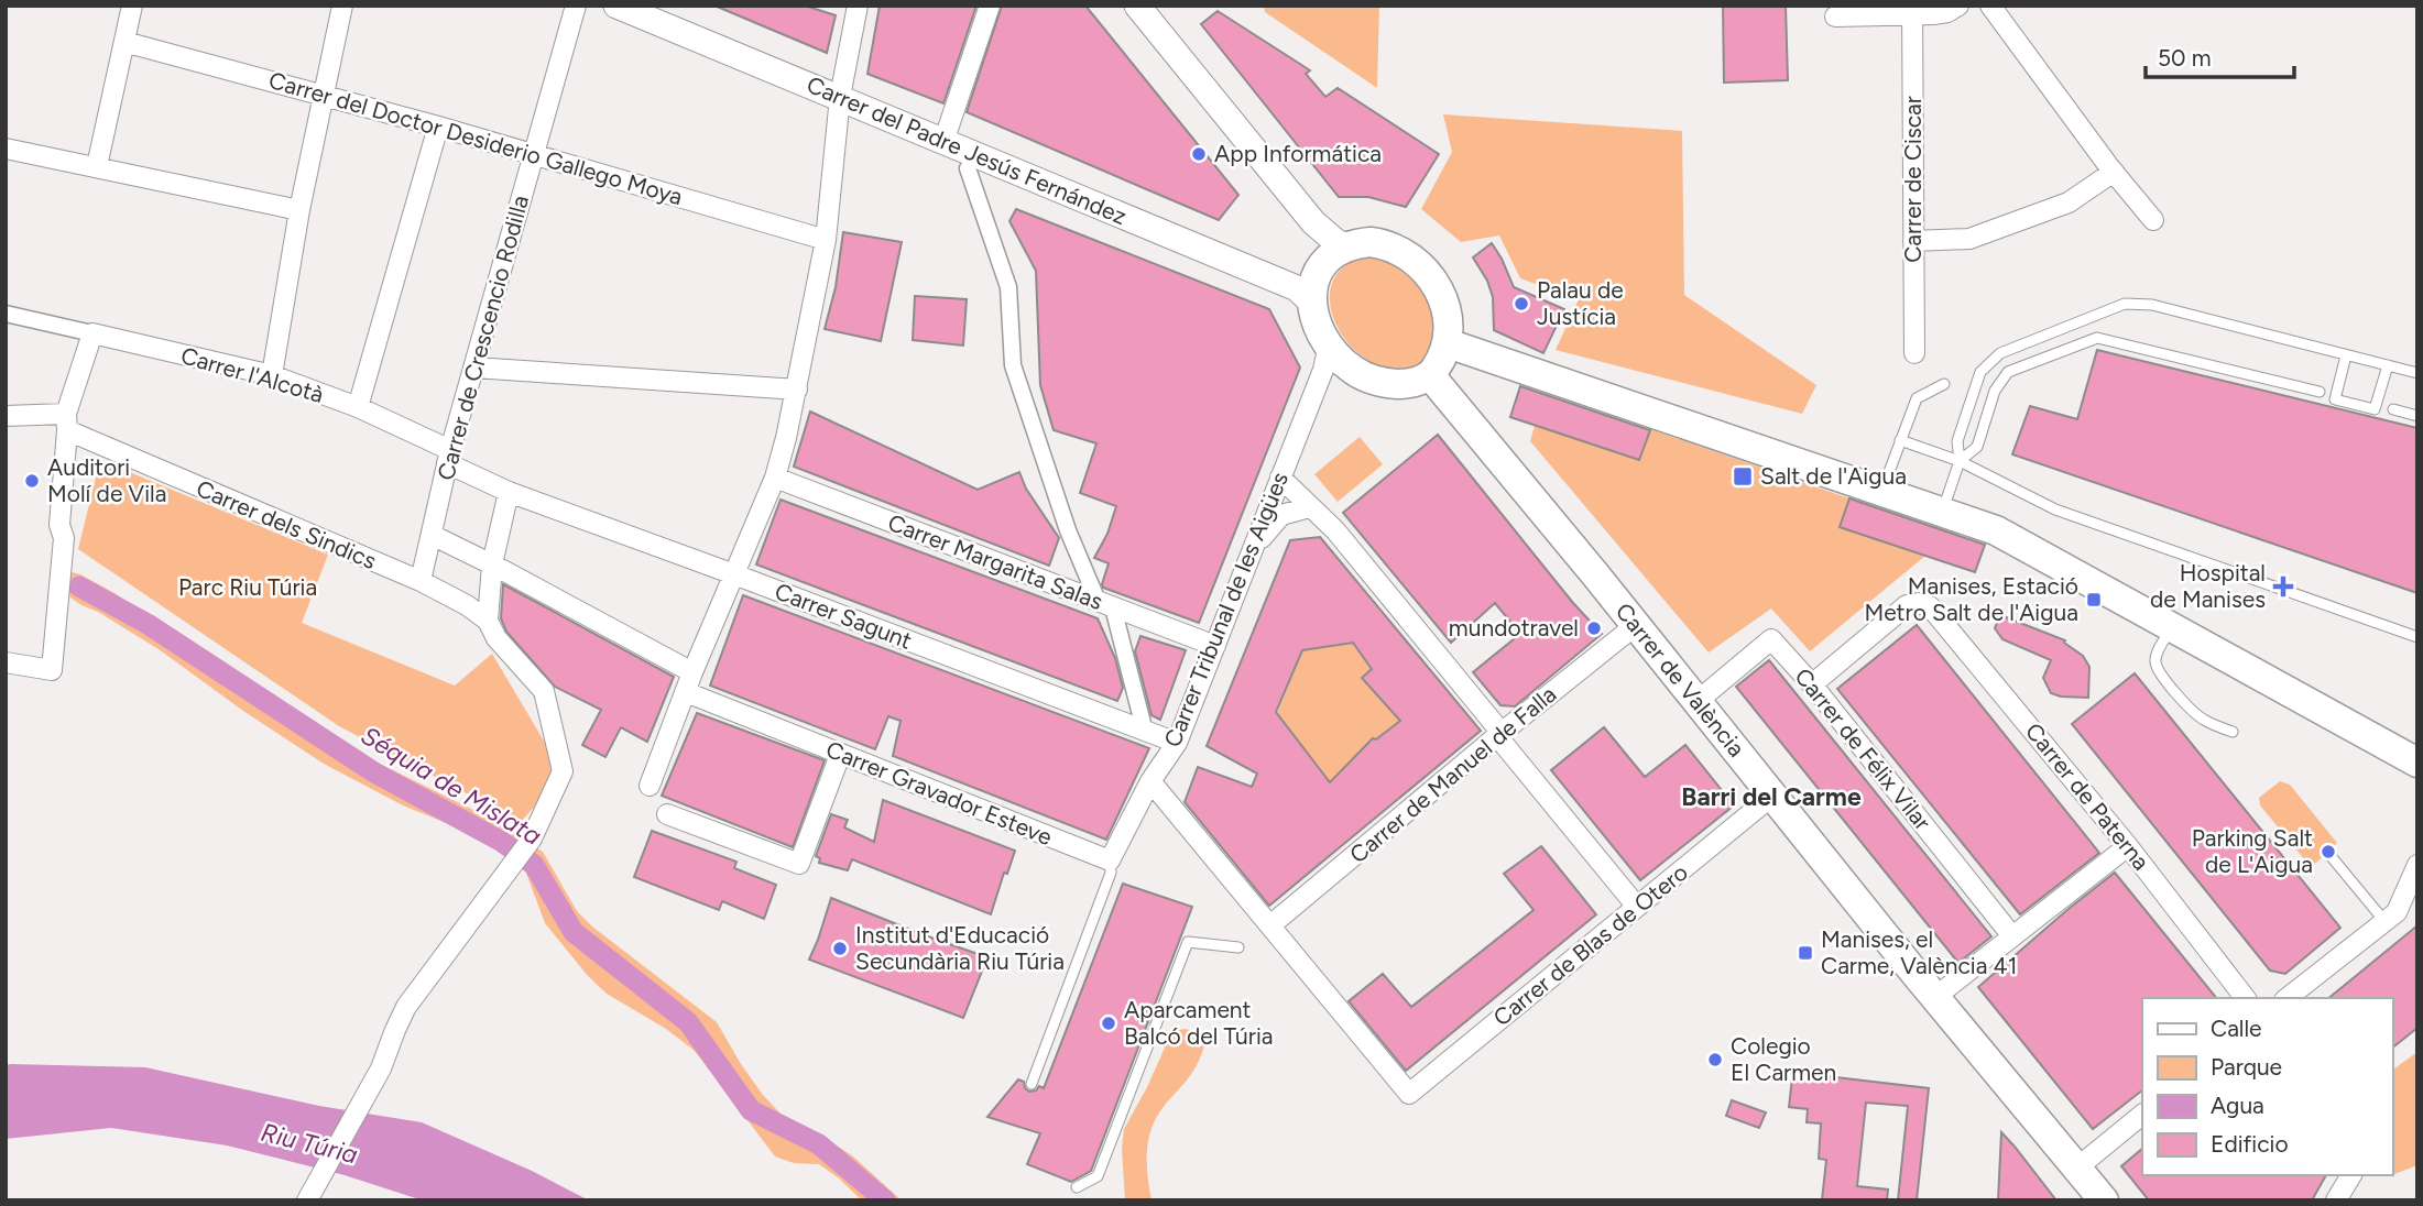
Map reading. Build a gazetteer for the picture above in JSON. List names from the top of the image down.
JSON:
{
  "streets": {
    "main road": ["Carrer de València"],
    "street": [
      "Carrer del Doctor Desiderio Gallego Moya",
      "Carrer del Padre Jesús Fernández",
      "Carrer de Ciscar",
      "Carrer de Crescencio Rodilla",
      "Carrer l'Alcotà",
      "Carrer dels Sindics",
      "Carrer Margarita Salas",
      "Carrer Tribunal de les Aigües",
      "Carrer Sagunt",
      "Carrer de Félix Vilar",
      "Carrer de Manuel de Falla",
      "Carrer Gravador Esteve",
      "Carrer de Paterna",
      "Carrer de Blas de Otero"
    ]
  },
  "crossings": [
    ["Carrer del Doctor Desiderio Gallego Moya", "Carrer de Crescencio Rodilla"],
    ["Carrer del Padre Jesús Fernández", "Carrer Tribunal de les Aigües"],
    ["Carrer del Padre Jesús Fernández", "Carrer de València"],
    ["Carrer de Crescencio Rodilla", "Carrer l'Alcotà"],
    ["Carrer de Crescencio Rodilla", "Carrer dels Sindics"],
    ["Carrer l'Alcotà", "Carrer Sagunt"],
    ["Carrer Margarita Salas", "Carrer Tribunal de les Aigües"],
    ["Carrer Tribunal de les Aigües", "Carrer Sagunt"],
    ["Carrer Tribunal de les Aigües", "Carrer de València"],
    ["Carrer de València", "Carrer de Félix Vilar"],
    ["Carrer de València", "Carrer de Manuel de Falla"],
    ["Carrer de València", "Carrer de Blas de Otero"],
    ["Carrer de Félix Vilar", "Carrer de Paterna"],
    ["Carrer de Manuel de Falla", "Carrer de Blas de Otero"]
  ],
  "districts": ["Barri del Carme"],
  "water": ["Séquia de Mislata", "Riu Túria"],
  "parks": ["Parc Riu Túria"],
  "places": {
    "other": [
      "App Informática",
      "Palau de Justícia",
      "Auditori Molí de Vila",
      "mundotravel",
      "Parking Salt de L'Aigua",
      "Institut d'Educació Secundària Riu Túria",
      "Aparcament Balcó del Túria",
      "Colegio El Carmen"
    ],
    "transit": ["Salt de l'Aigua", "Manises, Estació Metro Salt de l'Aigua", "Manises, el Carme, València 41"],
    "health": ["Hospital de Manises"]
  },
  "legend": [
    "Calle",
    "Parque",
    "Agua",
    "Edificio"
  ],
  "scale_bar": "50 m"
}
